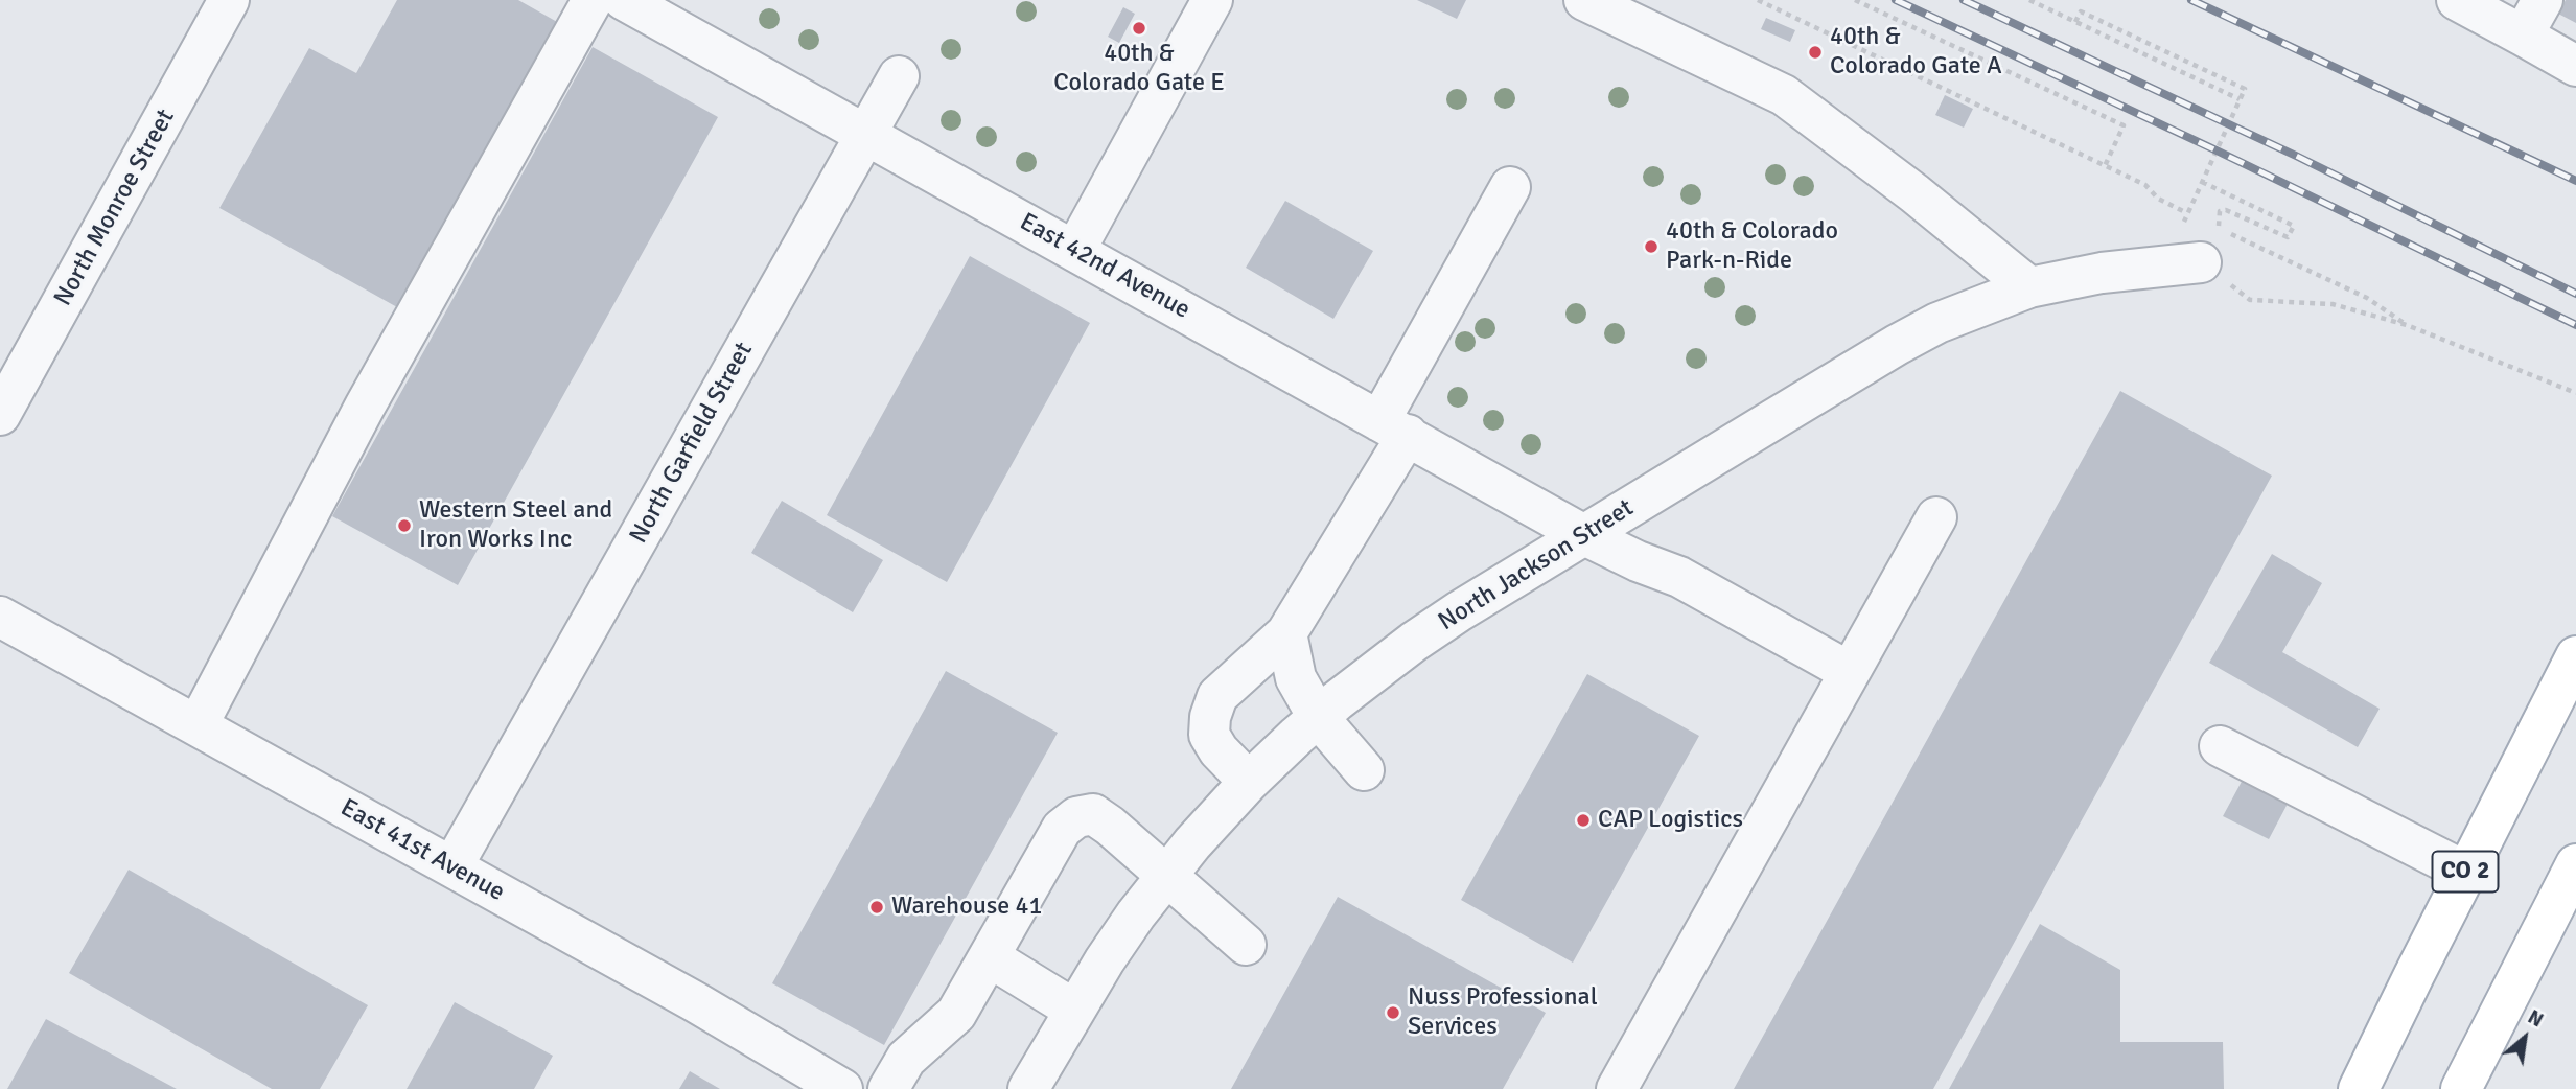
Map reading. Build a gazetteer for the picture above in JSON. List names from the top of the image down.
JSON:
{
  "streets": {
    "main road": ["CO 2"],
    "street": [
      "North Monroe Street",
      "East 42nd Avenue",
      "North Garfield Street",
      "North Jackson Street",
      "East 41st Avenue"
    ]
  },
  "crossings": [
    ["East 42nd Avenue", "North Garfield Street"],
    ["East 42nd Avenue", "North Jackson Street"],
    ["North Garfield Street", "East 41st Avenue"]
  ],
  "places": [
    "40th & Colorado Gate E",
    "40th & Colorado Gate A",
    "40th & Colorado Park-n-Ride",
    "Western Steel and Iron Works Inc",
    "CAP Logistics",
    "Warehouse 41",
    "Nuss Professional Services"
  ],
  "north": "top right"
}
